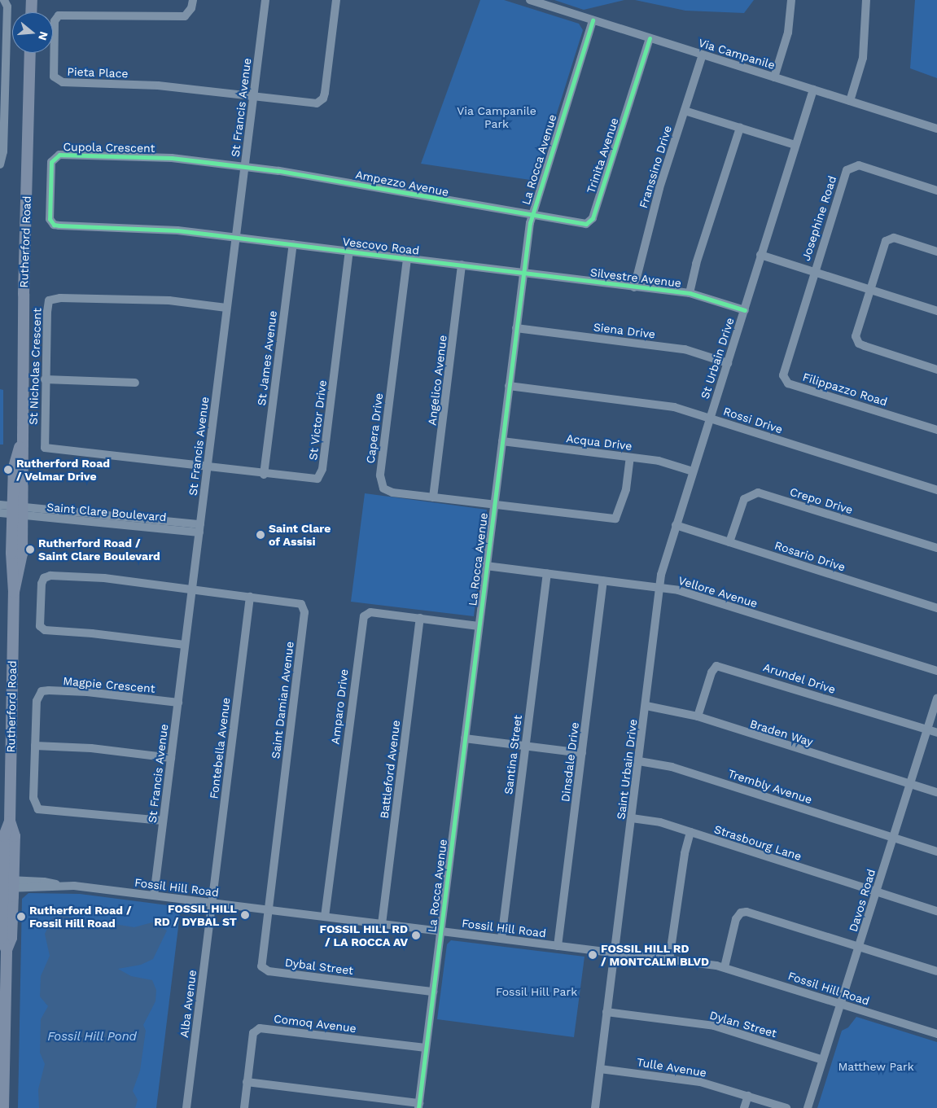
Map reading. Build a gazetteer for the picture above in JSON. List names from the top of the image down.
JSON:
{
  "streets": {
    "main road": ["Rutherford Road"],
    "street": [
      "Via Campanile",
      "Pieta Place",
      "St Francis Avenue",
      "Cupola Crescent",
      "Trinita Avenue",
      "La Rocca Avenue",
      "Franssino Drive",
      "Ampezzo Avenue",
      "Josephine Road",
      "Vescovo Road",
      "Silvestre Avenue",
      "Siena Drive",
      "St James Avenue",
      "St Urbain Drive",
      "St Nicholas Crescent",
      "Angelico Avenue",
      "Filippazzo Road",
      "St Victor Drive",
      "Rossi Drive",
      "Capera Drive",
      "Acqua Drive",
      "Crepo Drive",
      "Saint Clare Boulevard",
      "Rosario Drive",
      "Vellore Avenue",
      "Arundel Drive",
      "Magpie Crescent",
      "Saint Damian Avenue",
      "Amparo Drive",
      "Braden Way",
      "Fontebella Avenue",
      "Santina Street",
      "Dinsdale Drive",
      "Battleford Avenue",
      "Saint Urbain Drive",
      "Trembly Avenue",
      "Strasbourg Lane",
      "Fossil Hill Road",
      "Davos Road",
      "Dybal Street",
      "Alba Avenue",
      "Comoq Avenue",
      "Dylan Street",
      "Tulle Avenue"
    ]
  },
  "crossings": [
    ["Via Campanile", "Trinita Avenue"],
    ["Via Campanile", "La Rocca Avenue"],
    ["Via Campanile", "Franssino Drive"],
    ["Via Campanile", "St Urbain Drive"],
    ["Pieta Place", "St Francis Avenue"],
    ["St Francis Avenue", "Cupola Crescent"],
    ["St Francis Avenue", "Ampezzo Avenue"],
    ["St Francis Avenue", "Vescovo Road"],
    ["St Francis Avenue", "St Nicholas Crescent"],
    ["St Francis Avenue", "St Victor Drive"],
    ["St Francis Avenue", "Saint Clare Boulevard"],
    ["St Francis Avenue", "Magpie Crescent"],
    ["St Francis Avenue", "Saint Damian Avenue"],
    ["St Francis Avenue", "Fossil Hill Road"],
    ["Cupola Crescent", "Ampezzo Avenue"],
    ["Cupola Crescent", "Vescovo Road"],
    ["Trinita Avenue", "La Rocca Avenue"],
    ["Trinita Avenue", "Ampezzo Avenue"],
    ["La Rocca Avenue", "Ampezzo Avenue"],
    ["La Rocca Avenue", "Vescovo Road"],
    ["La Rocca Avenue", "Silvestre Avenue"],
    ["La Rocca Avenue", "Siena Drive"],
    ["La Rocca Avenue", "Rossi Drive"],
    ["La Rocca Avenue", "Capera Drive"],
    ["La Rocca Avenue", "Acqua Drive"],
    ["La Rocca Avenue", "Vellore Avenue"],
    ["La Rocca Avenue", "Amparo Drive"],
    ["La Rocca Avenue", "Fossil Hill Road"],
    ["La Rocca Avenue", "Dybal Street"],
    ["La Rocca Avenue", "Comoq Avenue"],
    ["Franssino Drive", "Silvestre Avenue"],
    ["Josephine Road", "Filippazzo Road"],
    ["Rutherford Road", "Saint Clare Boulevard"],
    ["Rutherford Road", "Fossil Hill Road"],
    ["Vescovo Road", "Silvestre Avenue"],
    ["Vescovo Road", "St James Avenue"],
    ["Vescovo Road", "Angelico Avenue"],
    ["Vescovo Road", "St Victor Drive"],
    ["Vescovo Road", "Capera Drive"],
    ["Silvestre Avenue", "St Urbain Drive"],
    ["Siena Drive", "St Urbain Drive"],
    ["St James Avenue", "St Victor Drive"],
    ["St Urbain Drive", "Rossi Drive"],
    ["St Urbain Drive", "Acqua Drive"],
    ["St Urbain Drive", "Rosario Drive"],
    ["St Urbain Drive", "Vellore Avenue"],
    ["St Urbain Drive", "Saint Urbain Drive"],
    ["St Nicholas Crescent", "St Victor Drive"],
    ["Angelico Avenue", "Capera Drive"],
    ["Capera Drive", "Acqua Drive"],
    ["Crepo Drive", "Rosario Drive"],
    ["Vellore Avenue", "Santina Street"],
    ["Vellore Avenue", "Dinsdale Drive"],
    ["Vellore Avenue", "Saint Urbain Drive"],
    ["Arundel Drive", "Braden Way"],
    ["Arundel Drive", "Davos Road"],
    ["Saint Damian Avenue", "Fontebella Avenue"],
    ["Saint Damian Avenue", "Fossil Hill Road"],
    ["Saint Damian Avenue", "Dybal Street"],
    ["Amparo Drive", "Battleford Avenue"],
    ["Amparo Drive", "Fossil Hill Road"],
    ["Braden Way", "Saint Urbain Drive"],
    ["Braden Way", "Davos Road"],
    ["Fontebella Avenue", "Fossil Hill Road"],
    ["Fontebella Avenue", "Alba Avenue"],
    ["Santina Street", "Fossil Hill Road"],
    ["Dinsdale Drive", "Fossil Hill Road"],
    ["Battleford Avenue", "Fossil Hill Road"],
    ["Saint Urbain Drive", "Trembly Avenue"],
    ["Saint Urbain Drive", "Strasbourg Lane"],
    ["Saint Urbain Drive", "Fossil Hill Road"],
    ["Saint Urbain Drive", "Dylan Street"],
    ["Saint Urbain Drive", "Tulle Avenue"],
    ["Trembly Avenue", "Davos Road"],
    ["Strasbourg Lane", "Davos Road"],
    ["Fossil Hill Road", "Davos Road"],
    ["Fossil Hill Road", "Dybal Street"],
    ["Fossil Hill Road", "Alba Avenue"],
    ["Davos Road", "Dylan Street"]
  ],
  "water": ["Fossil Hill Pond"],
  "parks": ["Via Campanile Park", "Fossil Hill Park", "Matthew Park"],
  "places": [
    "Rutherford Road / Velmar Drive",
    "Saint Clare of Assisi",
    "Rutherford Road / Saint Clare Boulevard",
    "FOSSIL HILL RD / DYBAL ST",
    "Rutherford Road / Fossil Hill Road",
    "FOSSIL HILL RD / LA ROCCA AV",
    "FOSSIL HILL RD / MONTCALM BLVD"
  ],
  "north": "right"
}
